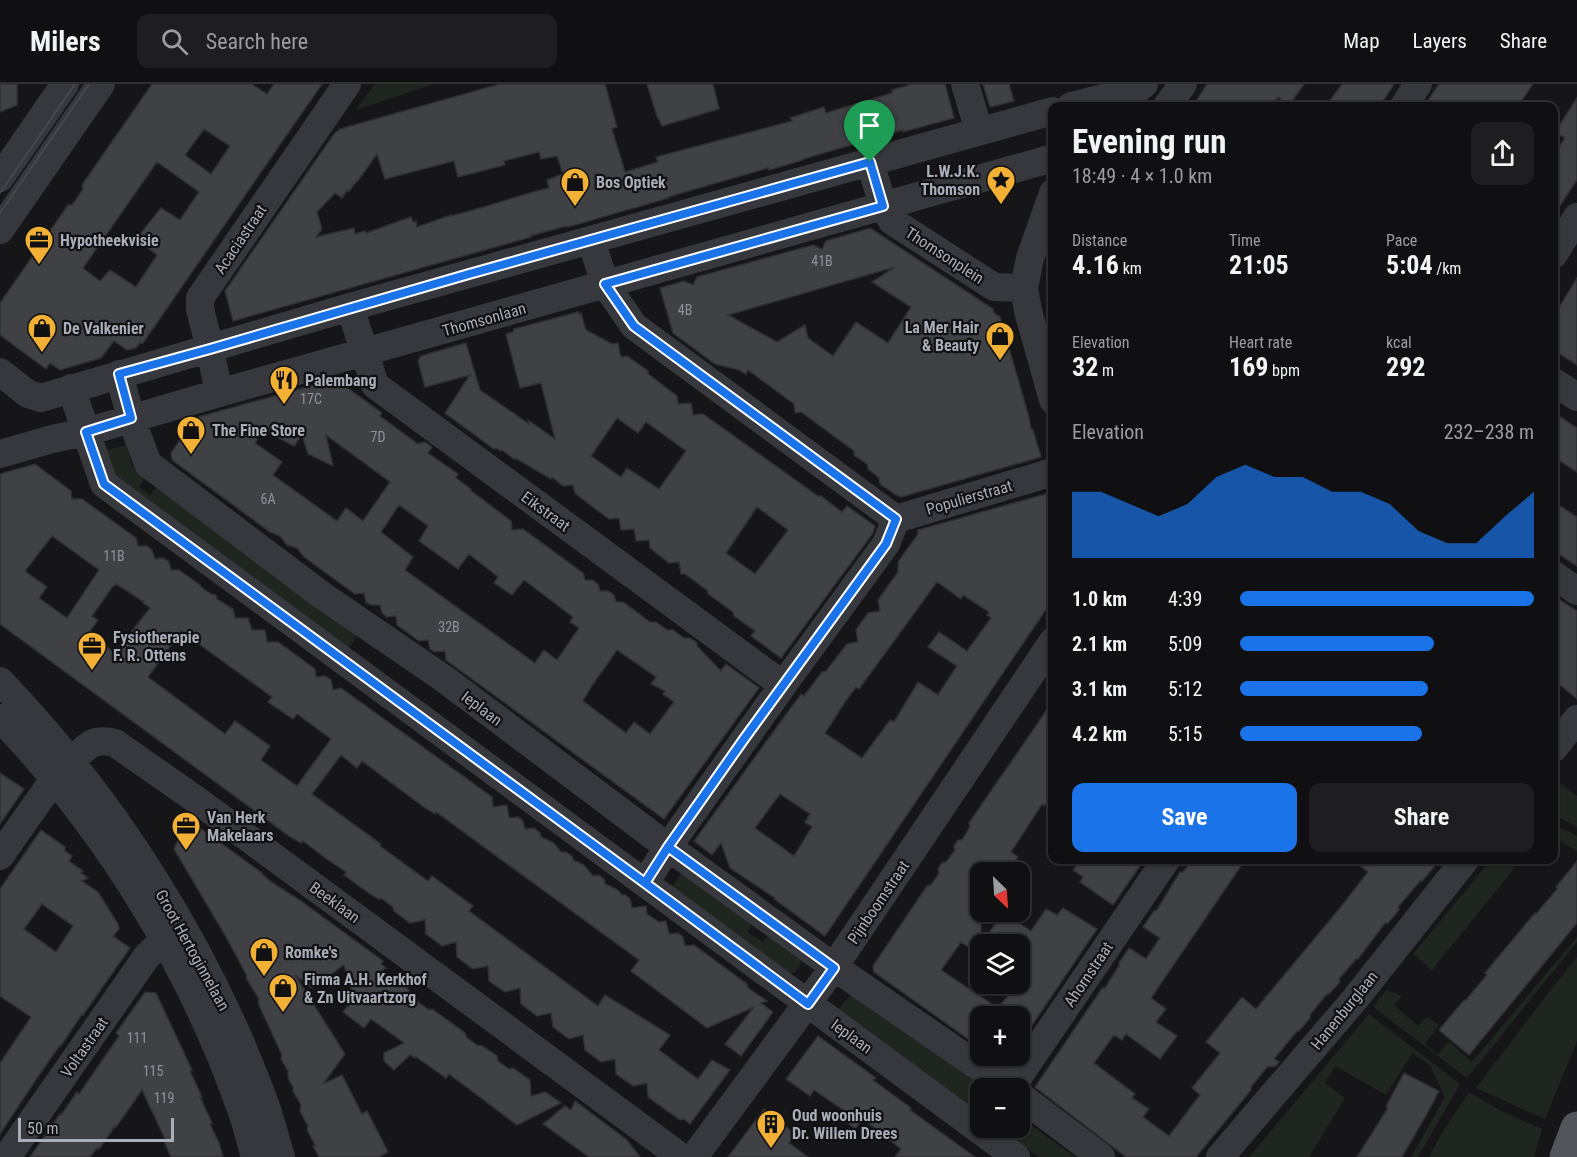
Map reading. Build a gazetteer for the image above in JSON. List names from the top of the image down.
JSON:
{
  "streets": {
    "street": [
      "Acaciastraat",
      "Thomsonplein",
      "Thomsonlaan",
      "Populierstraat",
      "Eikstraat",
      "Ieplaan",
      "Beeklaan",
      "Pijnboomstraat",
      "Groot Hertoginnelaan",
      "Ahornstraat",
      "Hanenburglaan",
      "Voltastraat"
    ]
  },
  "crossings": [
    ["Acaciastraat", "Thomsonlaan"],
    ["Thomsonplein", "Thomsonlaan"],
    ["Thomsonlaan", "Eikstraat"],
    ["Thomsonlaan", "Ieplaan"],
    ["Ieplaan", "Pijnboomstraat"],
    ["Beeklaan", "Groot Hertoginnelaan"],
    ["Groot Hertoginnelaan", "Voltastraat"]
  ],
  "places": {
    "place": ["L.W.J.K. Thomson"],
    "shop": [
      "Bos Optiek",
      "De Valkenier",
      "La Mer Hair & Beauty",
      "The Fine Store",
      "Romke's",
      "Firma A.H. Kerkhof & Zn Uitvaartzorg"
    ],
    "office": ["Hypotheekvisie", "Fysiotherapie F. R. Ottens", "Van Herk Makelaars"],
    "restaurant": ["Palembang"],
    "building": ["Oud woonhuis Dr. Willem Drees"]
  },
  "house_numbers": [
    "41B",
    "4B",
    "17C",
    "7D",
    "6A",
    "11B",
    "32B",
    "111",
    "115",
    "119"
  ],
  "scale_bar": "50 m",
  "north": "bottom right",
  "page": {
    "header": "Milers",
    "search": "Search here",
    "nav": ["Map", "Layers", "Share"],
    "heading": ["Evening run", "18:49 · 4 × 1.0 km"],
    "stats": [
      ["Distance", "4.16 km"],
      ["Time", "21:05"],
      ["Pace", "5:04 /km"],
      ["Elevation", "32 m"],
      ["Heart rate", "169 bpm"],
      ["kcal", "292"]
    ],
    "chart": ["Elevation", "232–238 m"],
    "list": [
      {
        "name": "1.0 km",
        "note": "4:39"
      },
      {
        "name": "2.1 km",
        "note": "5:09"
      },
      {
        "name": "3.1 km",
        "note": "5:12"
      },
      {
        "name": "4.2 km",
        "note": "5:15"
      }
    ],
    "buttons": ["Save", "Share"],
    "map_buttons": ["+", "−"],
    "scale": "50 m"
  }
}
